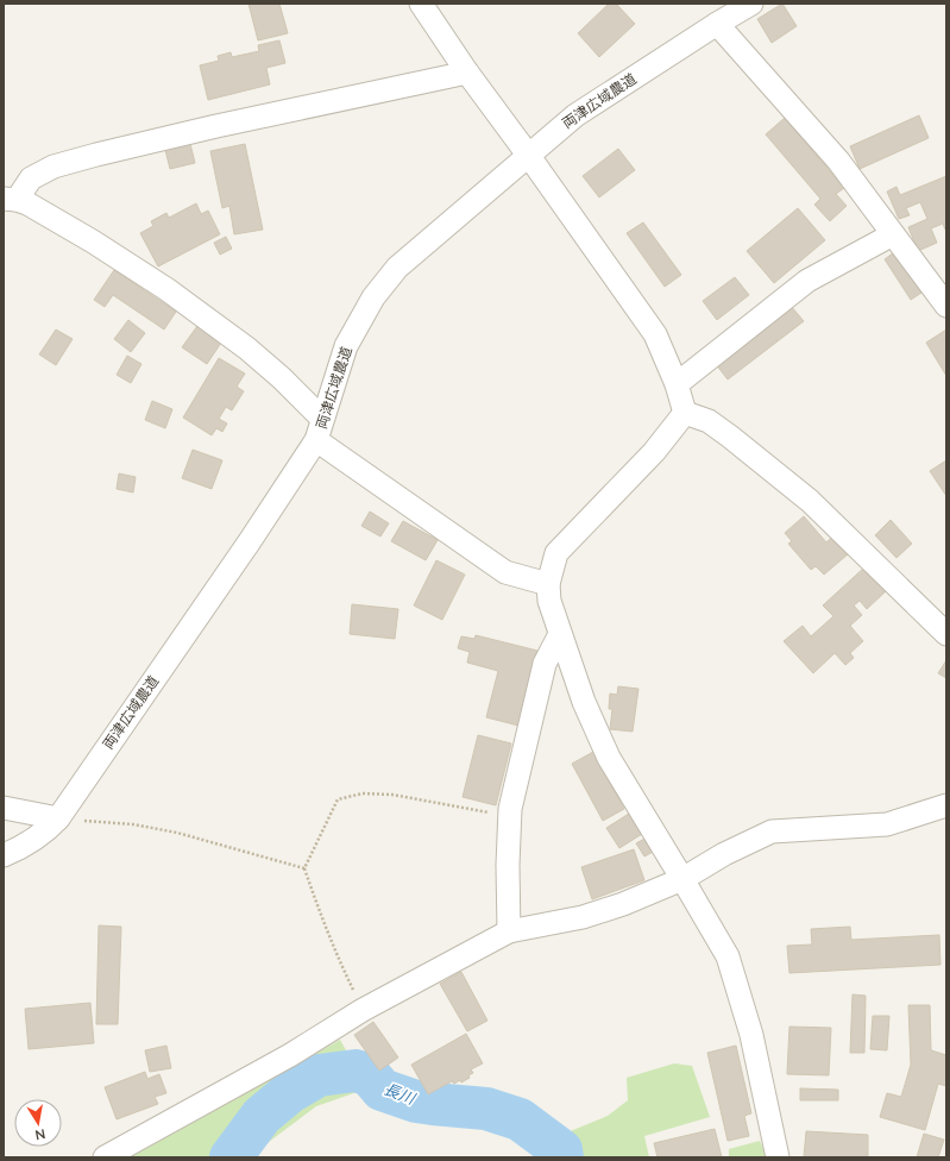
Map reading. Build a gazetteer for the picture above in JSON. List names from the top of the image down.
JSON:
{
  "streets": {
    "street": ["両津広域農道"]
  },
  "water": ["長川"],
  "north": "bottom"
}
